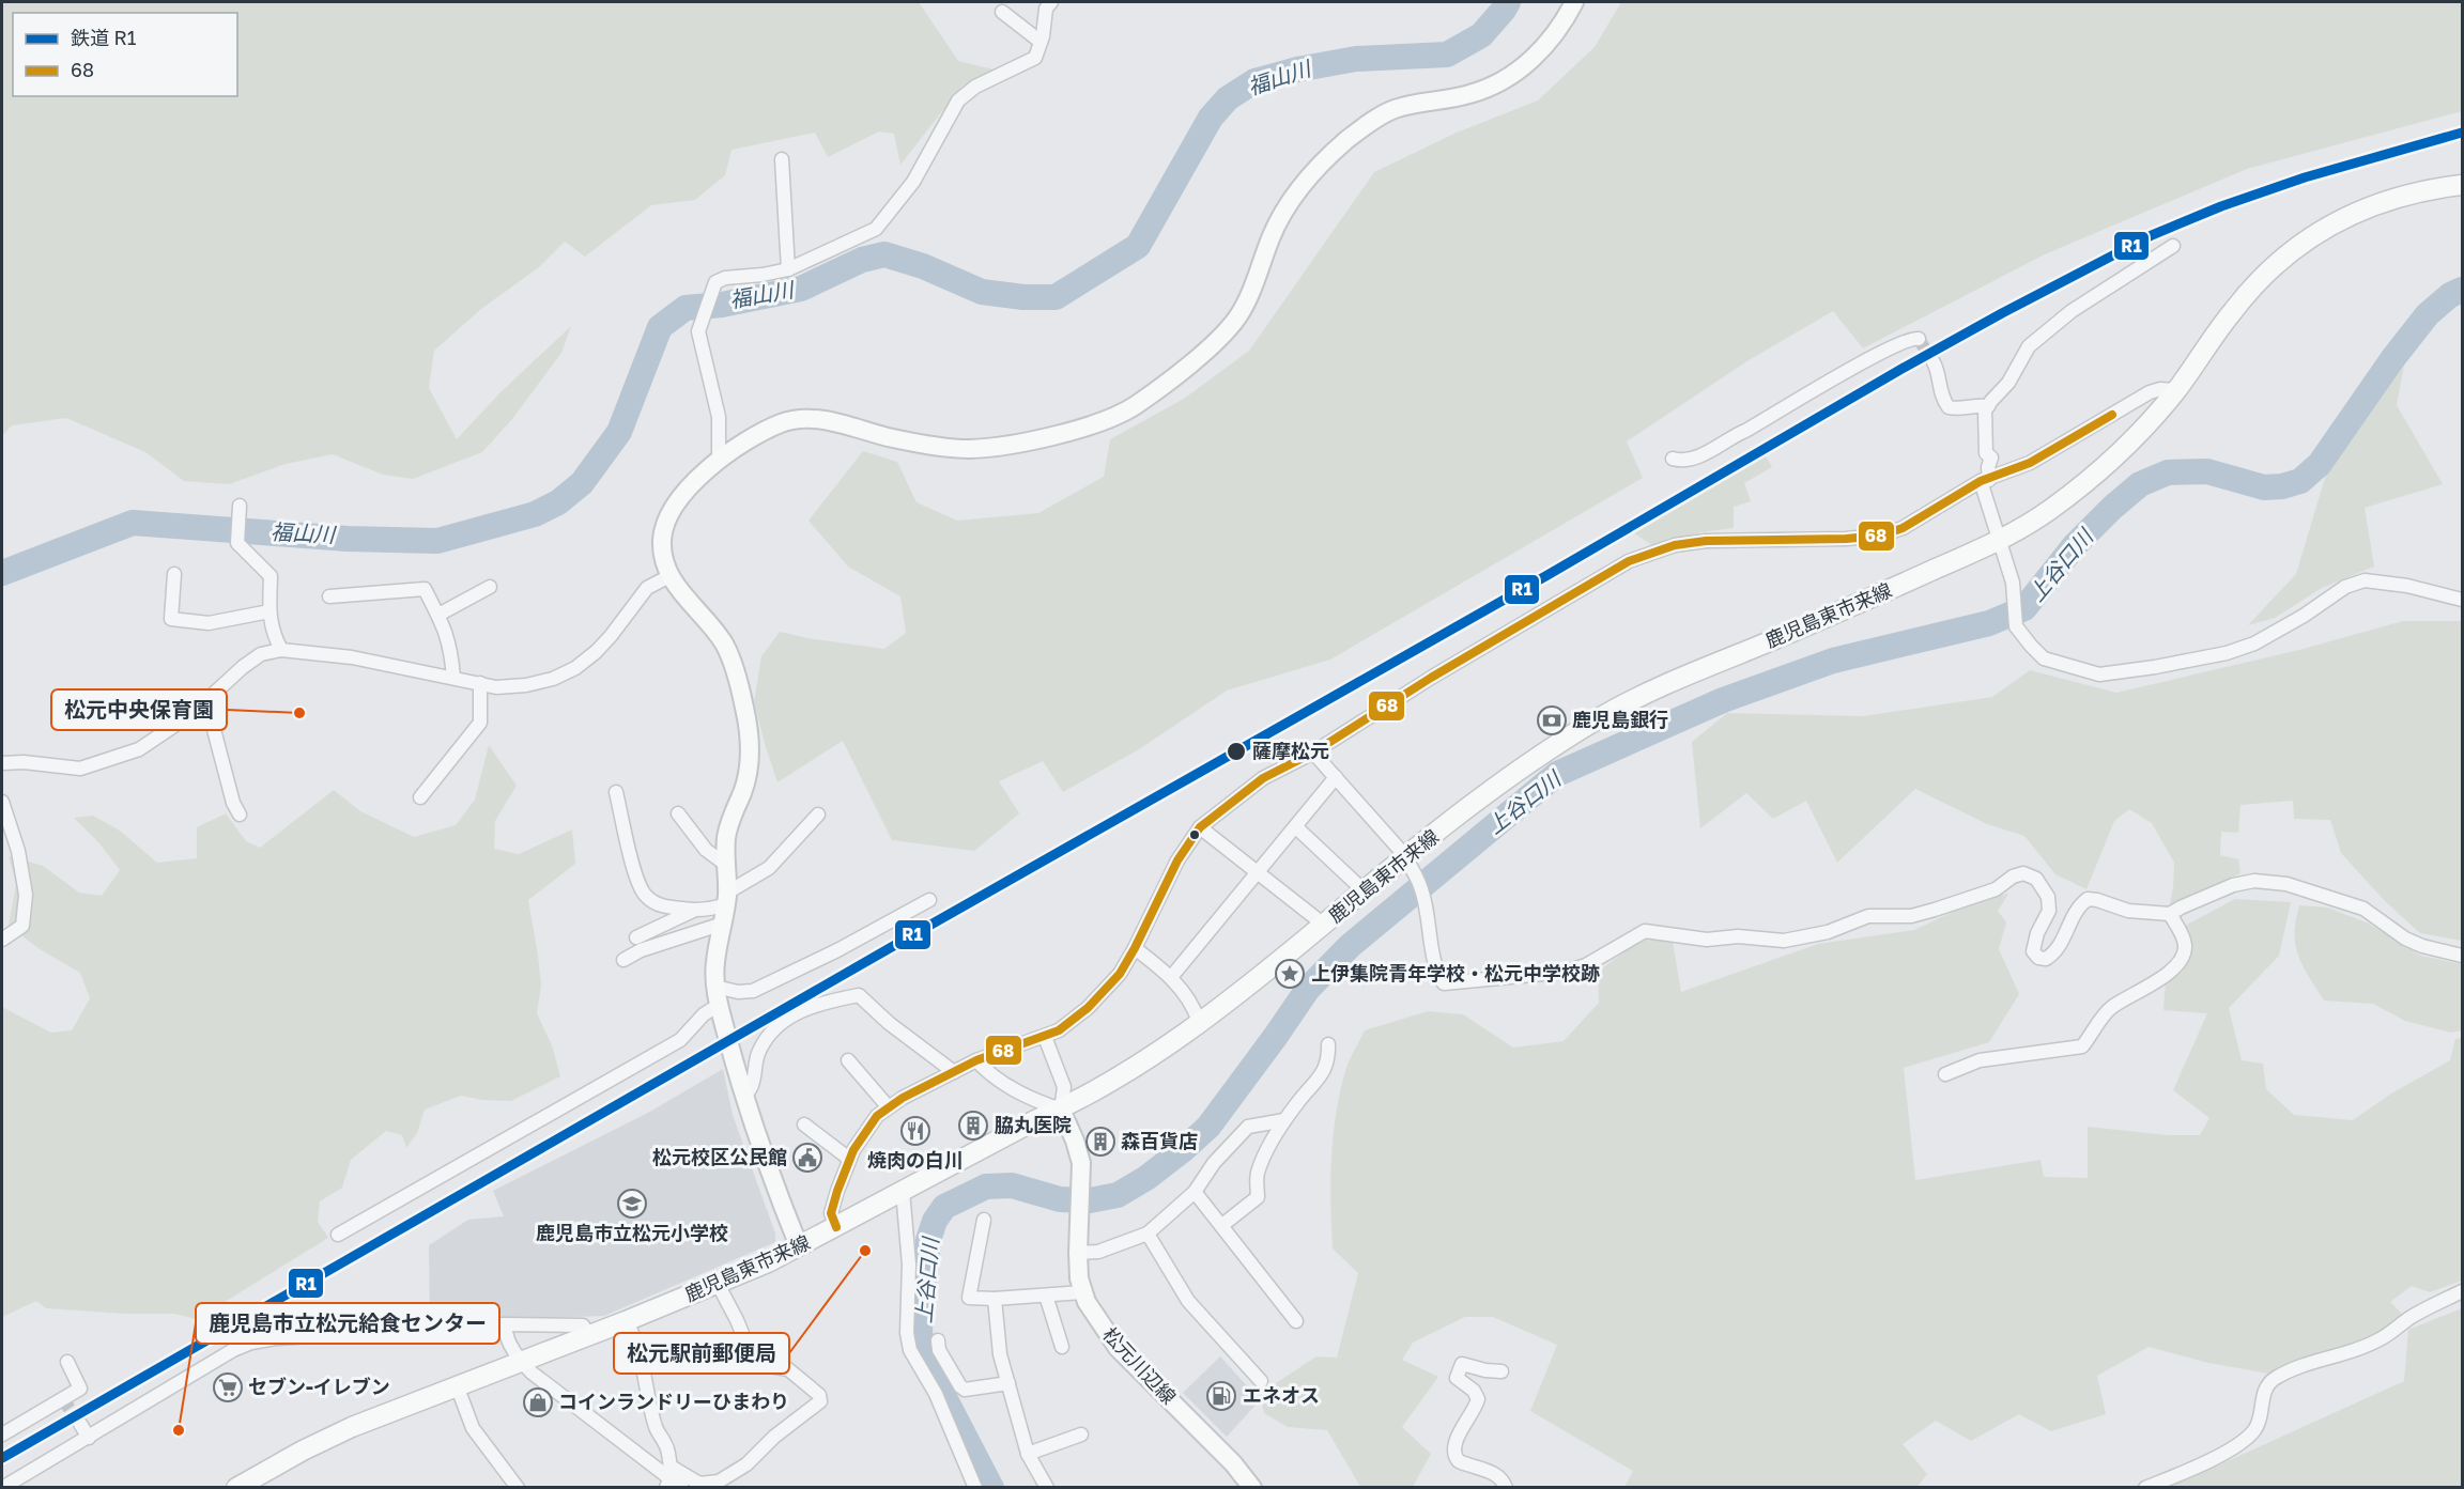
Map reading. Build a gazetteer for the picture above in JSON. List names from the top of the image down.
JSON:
{
  "streets": {
    "main road": ["鹿児島東市来線"],
    "street": ["松元川辺線"]
  },
  "crossings": [
    ["鹿児島東市来線", "松元川辺線"]
  ],
  "water": ["福山川", "上谷口川"],
  "places": {
    "other": [
      "松元中央保育園",
      "薩摩松元",
      "松元駅前郵便局",
      "鹿児島市立松元給食センター"
    ],
    "bank": ["鹿児島銀行"],
    "place": ["上伊集院青年学校・松元中学校跡"],
    "building": ["脇丸医院", "森百貨店"],
    "restaurant": ["焼肉の白川"],
    "public building": ["松元校区公民館"],
    "school or university": ["鹿児島市立松元小学校"],
    "supermarket": ["セブン-イレブン"],
    "fuel station": ["エネオス"],
    "shop": ["コインランドリーひまわり"]
  },
  "lines": ["rail line R1", "transit line 68"],
  "legend": ["鉄道 R1", "68"]
}
